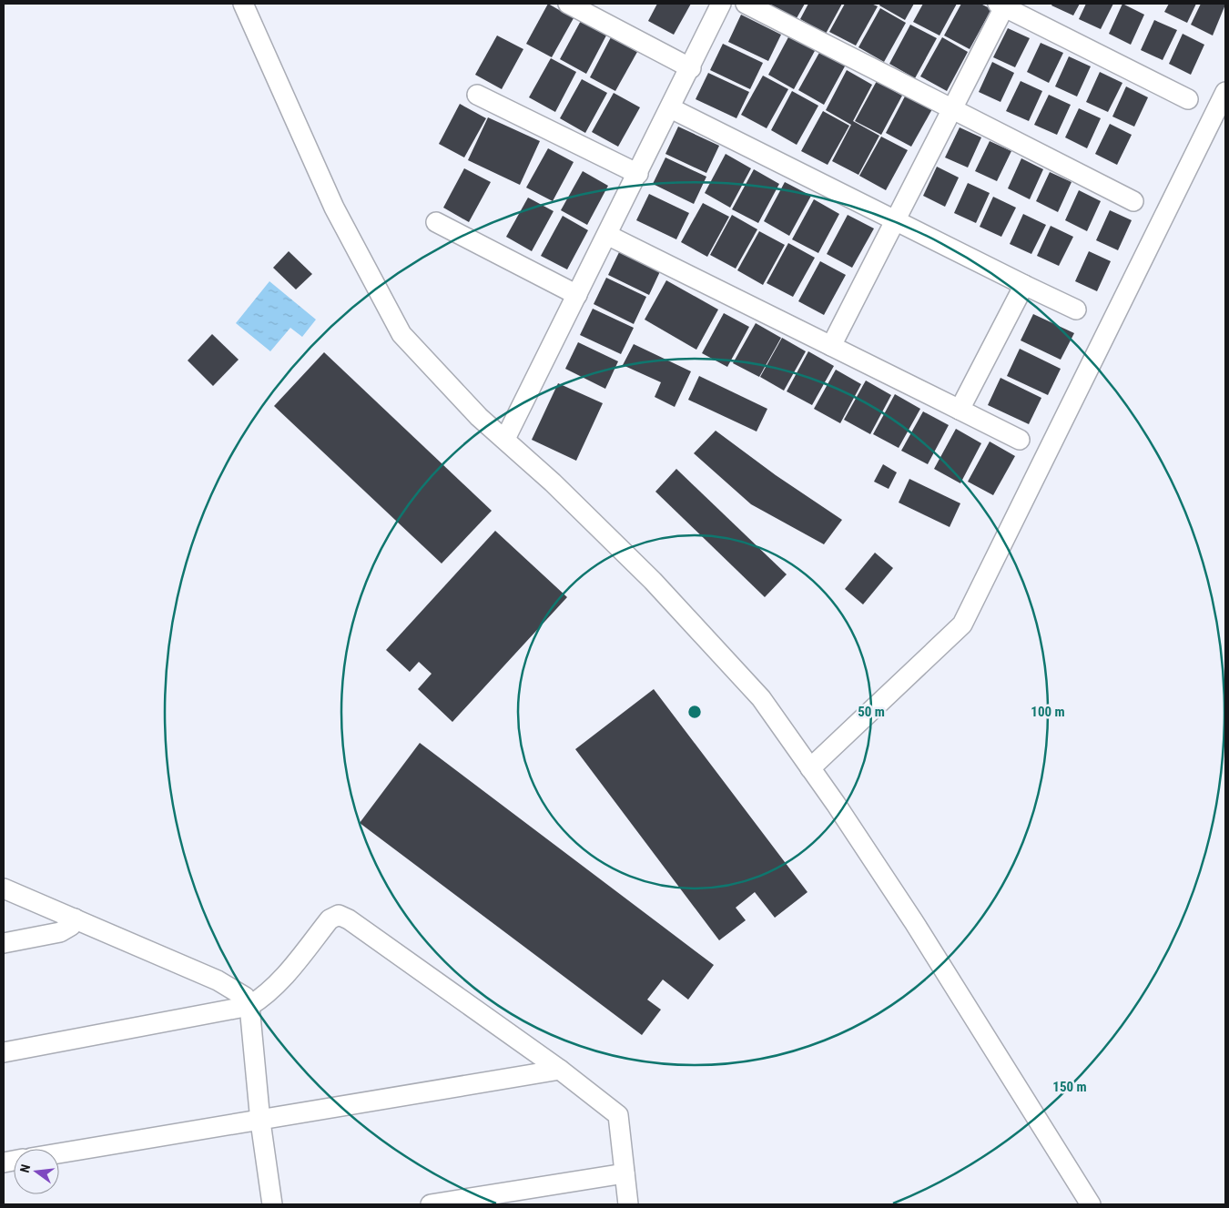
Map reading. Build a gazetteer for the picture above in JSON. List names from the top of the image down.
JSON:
{
  "north": "left",
  "rings": ["50 m", "100 m", "150 m"]
}
